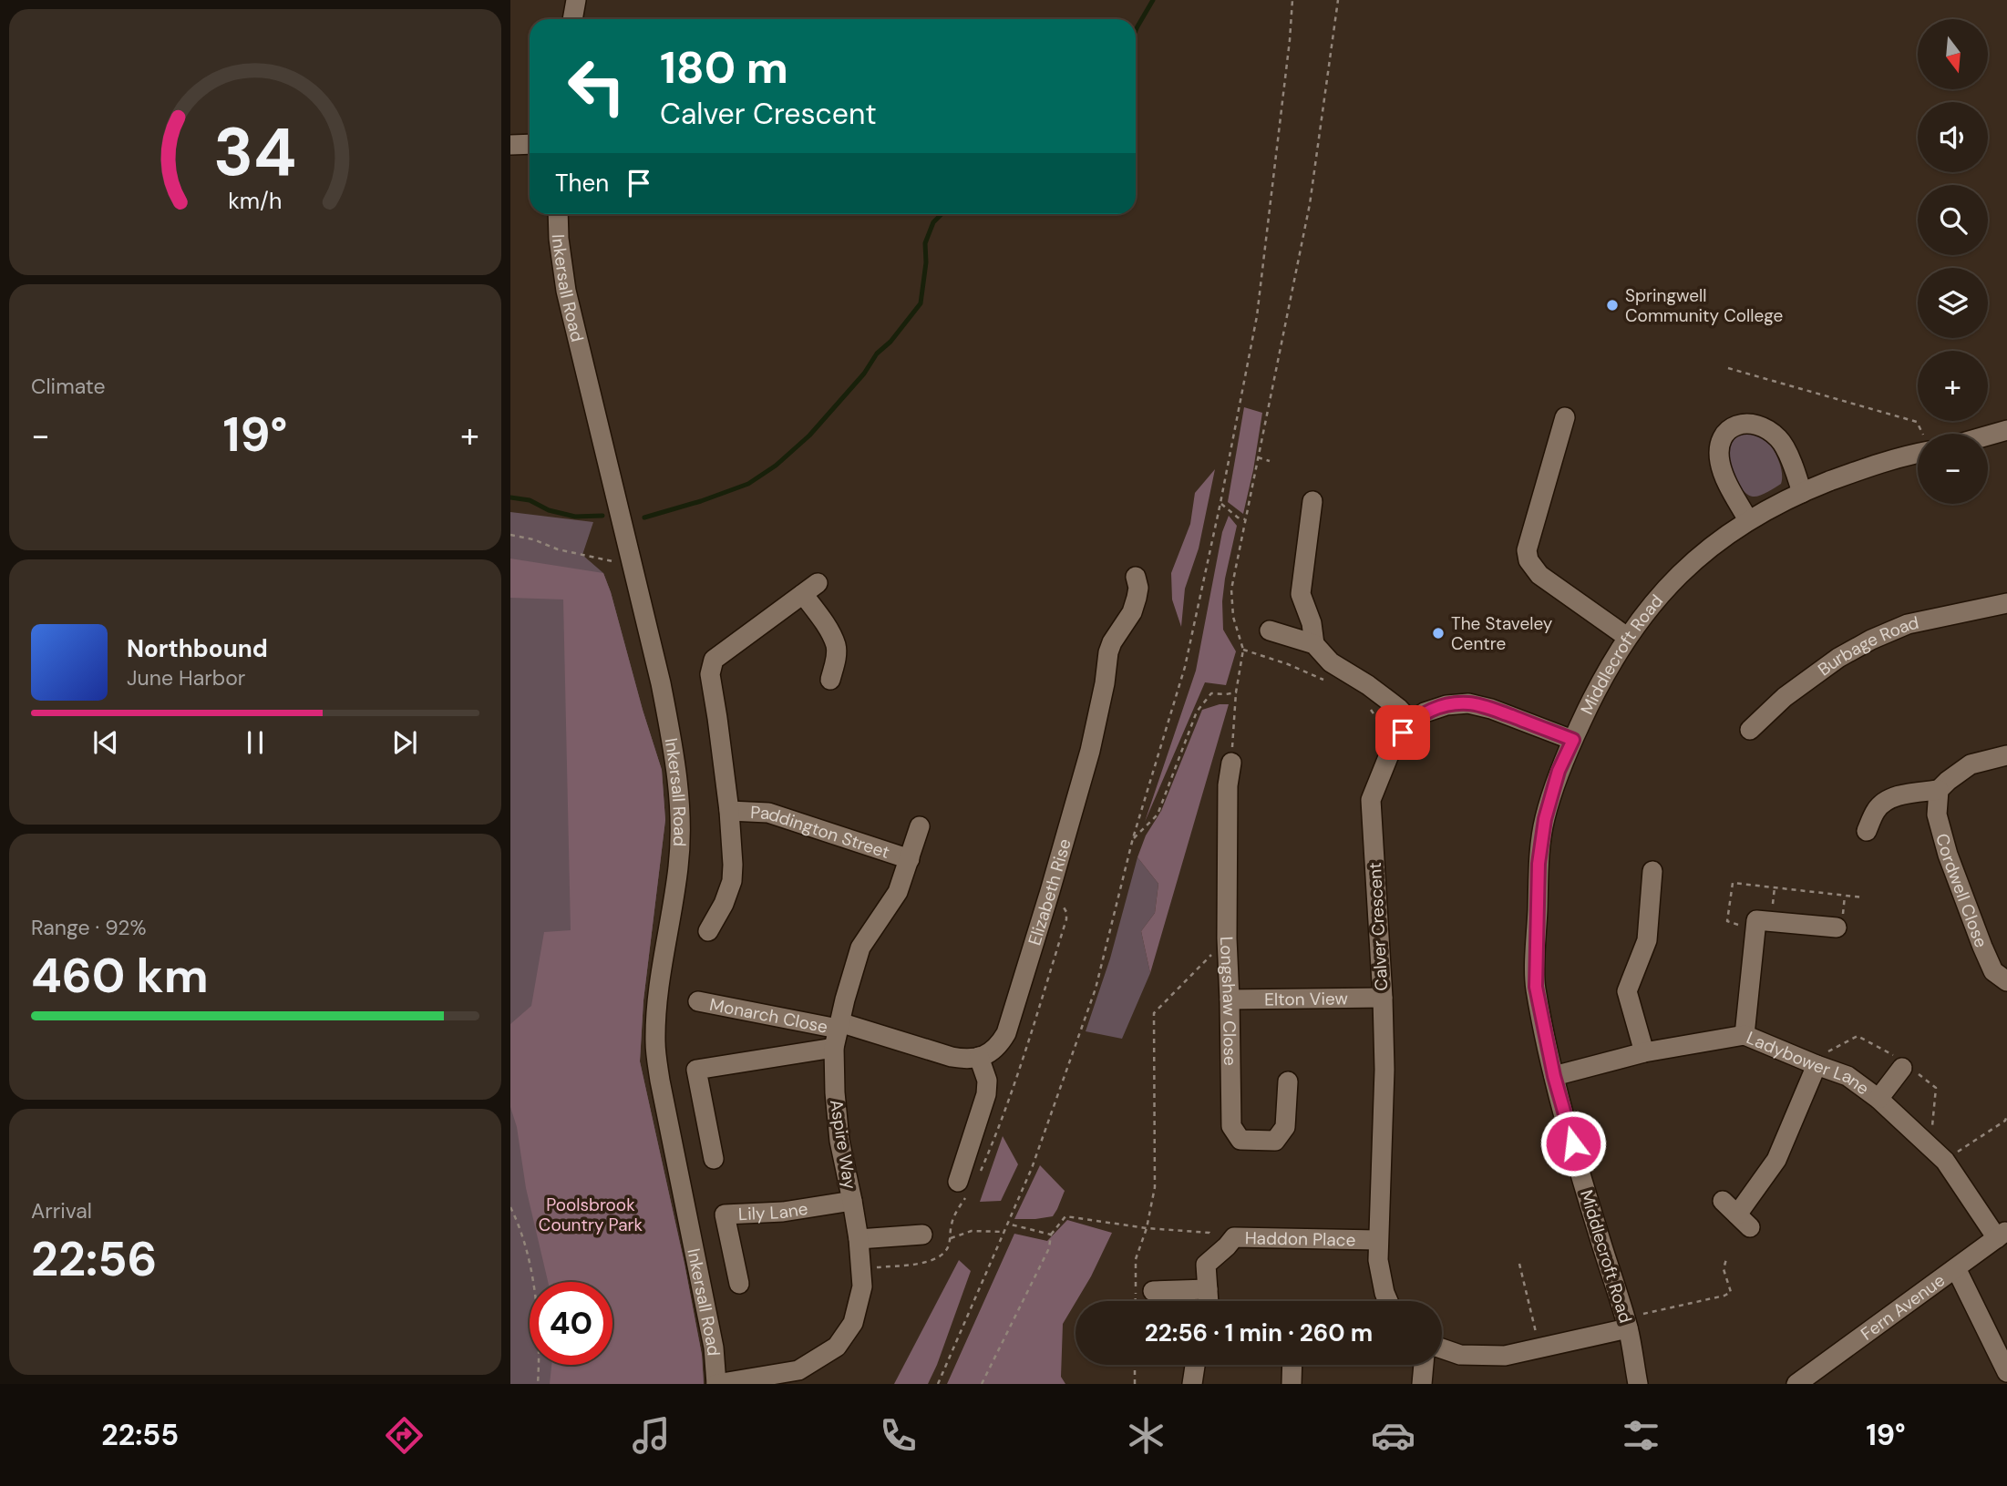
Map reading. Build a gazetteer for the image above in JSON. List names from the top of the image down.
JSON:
{
  "streets": {
    "street": [
      "Inkersall Road",
      "Burbage Road",
      "Middlecroft Road",
      "Paddington Street",
      "Cordwell Close",
      "Elizabeth Rise",
      "Calver Crescent",
      "Elton View",
      "Longshaw Close",
      "Monarch Close",
      "Ladybower Lane",
      "Aspire Way",
      "Lily Lane",
      "Haddon Place",
      "Fern Avenue"
    ]
  },
  "crossings": [
    ["Inkersall Road", "Aspire Way"],
    ["Middlecroft Road", "Calver Crescent"],
    ["Middlecroft Road", "Ladybower Lane"],
    ["Paddington Street", "Aspire Way"],
    ["Calver Crescent", "Elton View"],
    ["Calver Crescent", "Haddon Place"],
    ["Elton View", "Longshaw Close"],
    ["Monarch Close", "Aspire Way"],
    ["Ladybower Lane", "Fern Avenue"],
    ["Aspire Way", "Lily Lane"]
  ],
  "parks": ["Poolsbrook Country Park"],
  "places": ["Springwell Community College", "The Staveley Centre"],
  "north": "bottom",
  "page": {
    "map_buttons": ["+", "−"],
    "turn": ["180 m", "Calver Crescent"],
    "then": "Then",
    "tile": [
      "Climate",
      ["Range · 92%", "460 km"],
      ["Arrival", "22:56"]
    ],
    "heat": ["−", "19°", "+"],
    "song": ["Northbound", "June Harbor"],
    "limit": "40",
    "trip": "22:56 · 1 min · 260 m",
    "tabs": ["22:55", "19°"],
    "gauge": ["34", "km/h"]
  }
}
